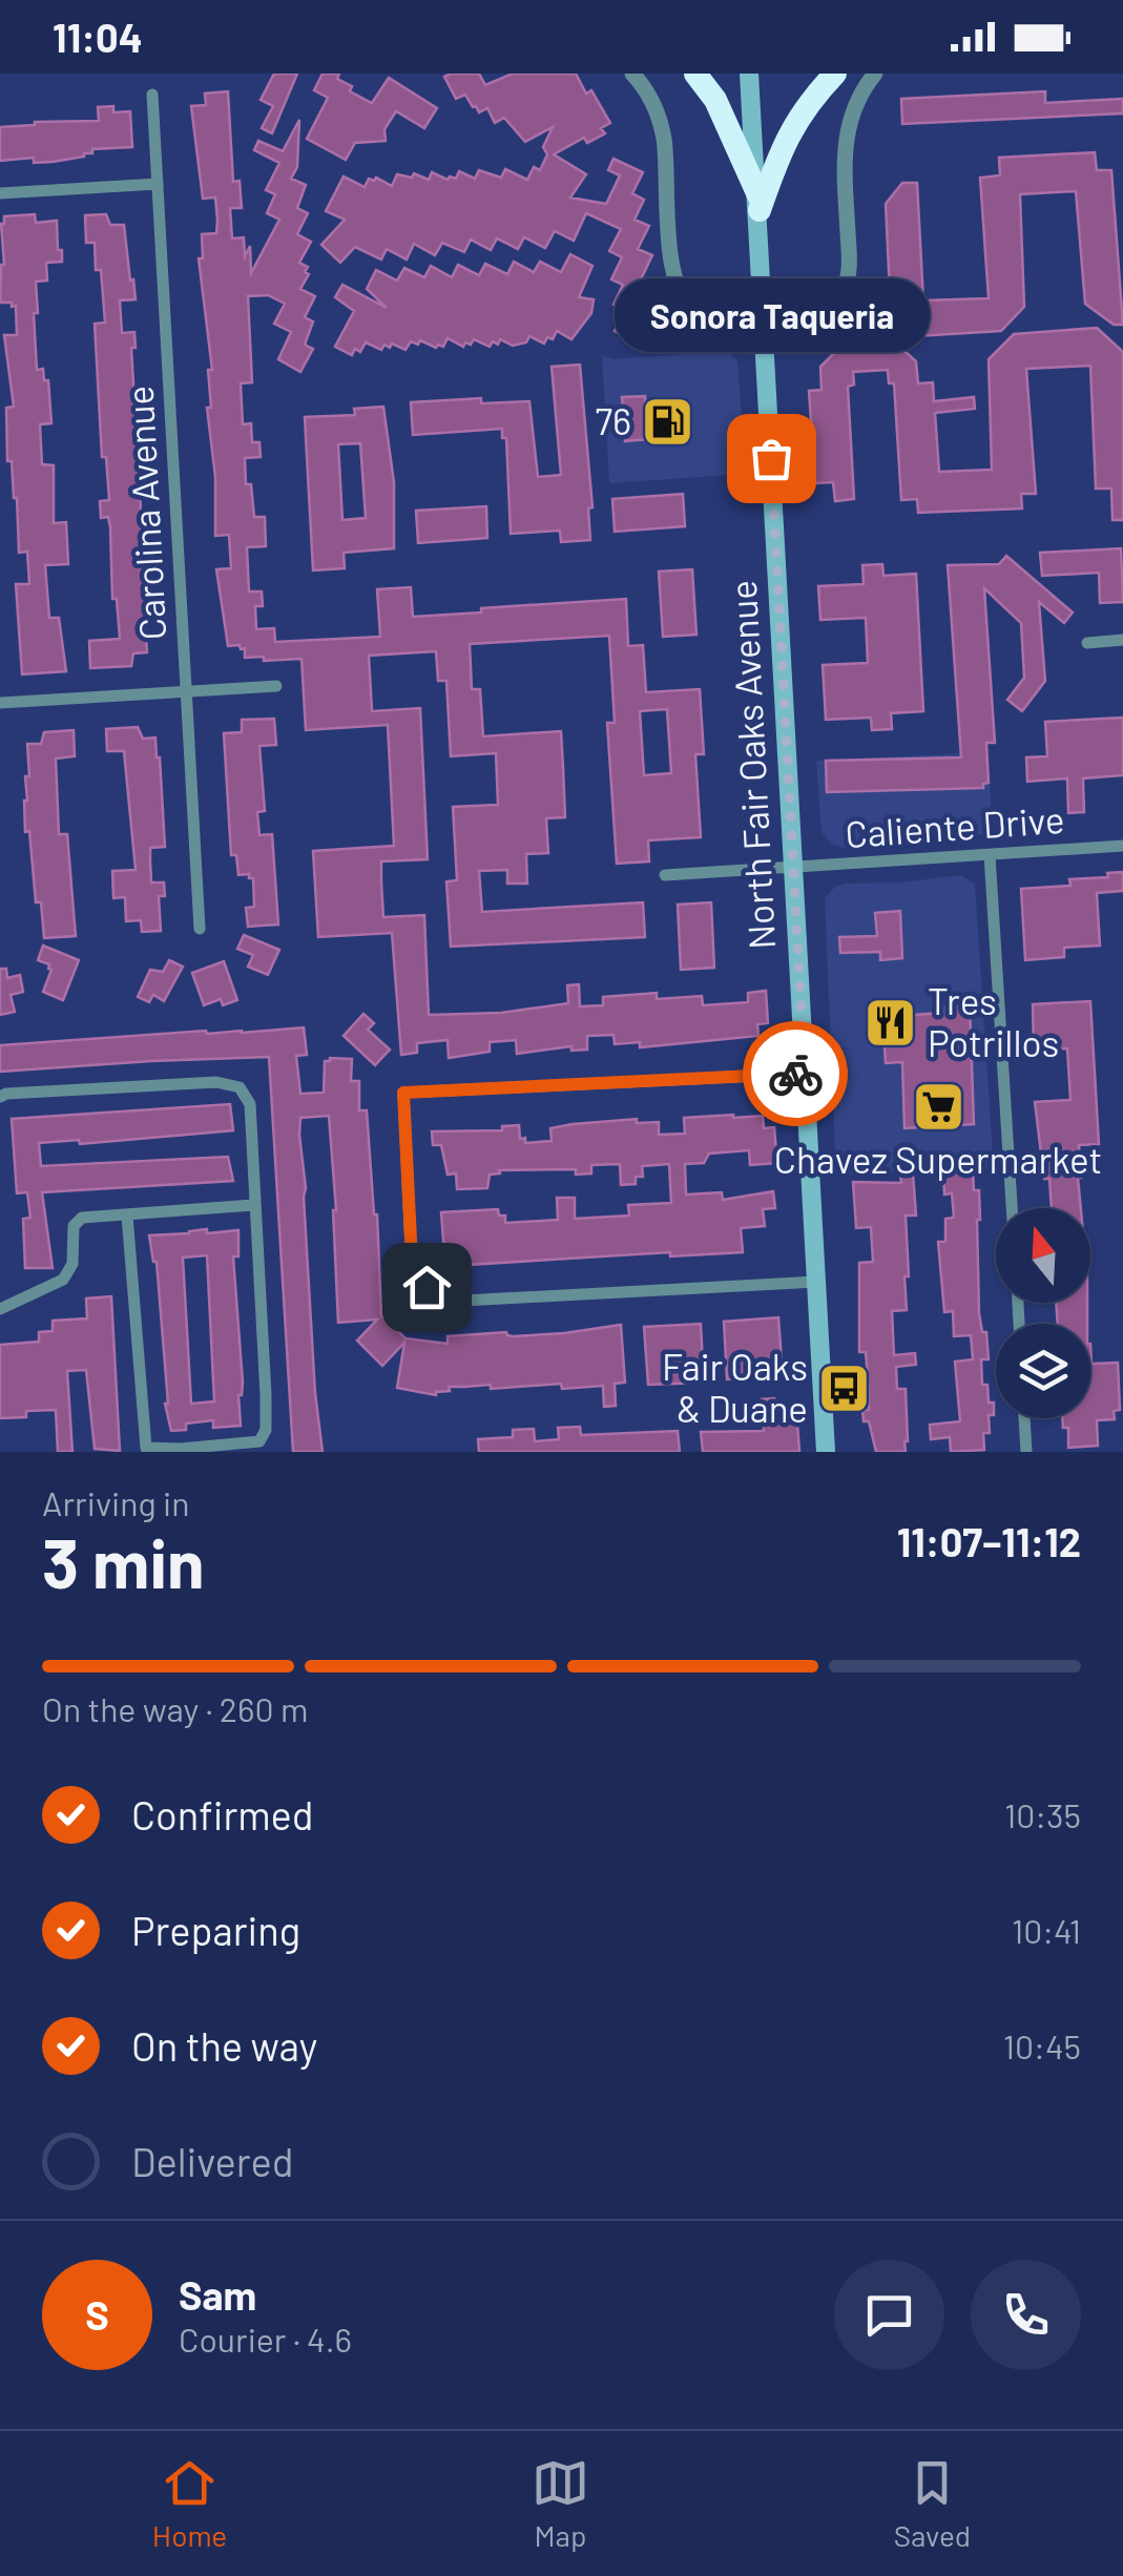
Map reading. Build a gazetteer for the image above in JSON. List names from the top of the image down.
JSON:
{
  "streets": {
    "main road": ["North Fair Oaks Avenue"],
    "street": ["Carolina Avenue", "Caliente Drive"]
  },
  "crossings": [
    ["North Fair Oaks Avenue", "Caliente Drive"]
  ],
  "places": {
    "fuel station": ["76"],
    "other": ["Sonora Taqueria"],
    "restaurant": ["Tres Potrillos"],
    "supermarket": ["Chavez Supermarket"],
    "bus stop": ["Fair Oaks & Duane"]
  },
  "north": "top",
  "page": {
    "status": "11:04",
    "bubble": "Sonora Taqueria",
    "heading": ["3 min", "Arriving in", "11:07–11:12"],
    "panel": ["Sam", "Courier · 4.6"],
    "bar": "On the way · 260 m",
    "list": [
      ["Confirmed", "10:35"],
      ["Preparing", "10:41"],
      ["On the way", "10:45"],
      "Delivered"
    ],
    "round": "S",
    "tabs": ["Home", "Map", "Saved"]
  }
}
